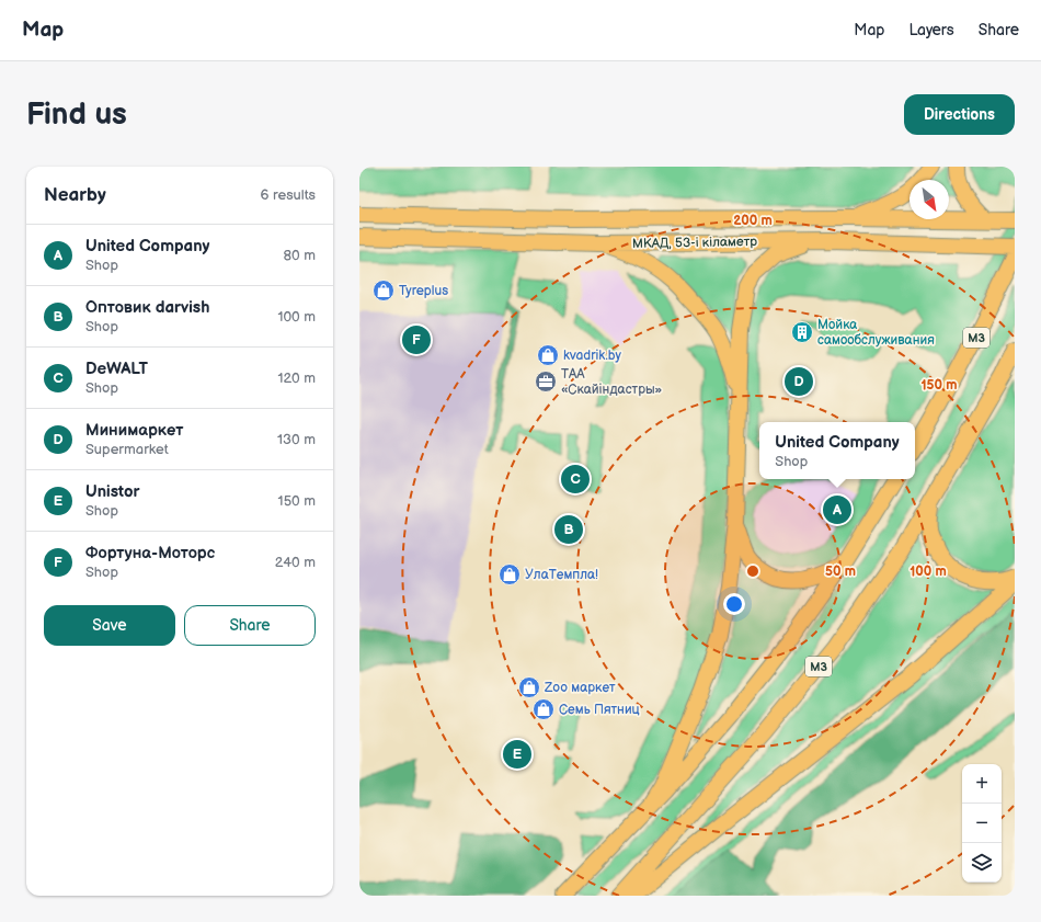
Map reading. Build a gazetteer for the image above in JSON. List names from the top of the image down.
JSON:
{
  "streets": {
    "highway": ["МКАД, 53-і кіламетр", "М3"]
  },
  "places": {
    "shop": [
      "Tyreplus",
      "kvadrik.by",
      "УлаТемпла!",
      "Zoo маркет",
      "Семь Пятниц"
    ],
    "building": ["Мойка самообслуживания"],
    "office": ["ТАА «Скайіндастры»"]
  },
  "north": "bottom right",
  "page": {
    "header": "Map",
    "nav": ["Map", "Layers", "Share"],
    "buttons": [
      "Directions",
      ["Save", "Share"]
    ],
    "title": "Find us",
    "heading": ["Nearby", "6 results"],
    "list": [
      {
        "mark": "A",
        "name": "United Company",
        "note": "Shop",
        "value": "80 m"
      },
      {
        "mark": "B",
        "name": "Оптовик darvish",
        "note": "Shop",
        "value": "100 m"
      },
      {
        "mark": "C",
        "name": "DeWALT",
        "note": "Shop",
        "value": "120 m"
      },
      {
        "mark": "D",
        "name": "Минимаркет",
        "note": "Supermarket",
        "value": "130 m"
      },
      {
        "mark": "E",
        "name": "Unistor",
        "note": "Shop",
        "value": "150 m"
      },
      {
        "mark": "F",
        "name": "Фортуна-Моторс",
        "note": "Shop",
        "value": "240 m"
      }
    ],
    "pins": [
      "F",
      "D",
      "C",
      "A",
      "B",
      "E"
    ],
    "popup": ["United Company", "Shop"],
    "map_buttons": ["+", "−"]
  },
  "rings": [
    "200 m",
    "150 m",
    "50 m",
    "100 m"
  ]
}
